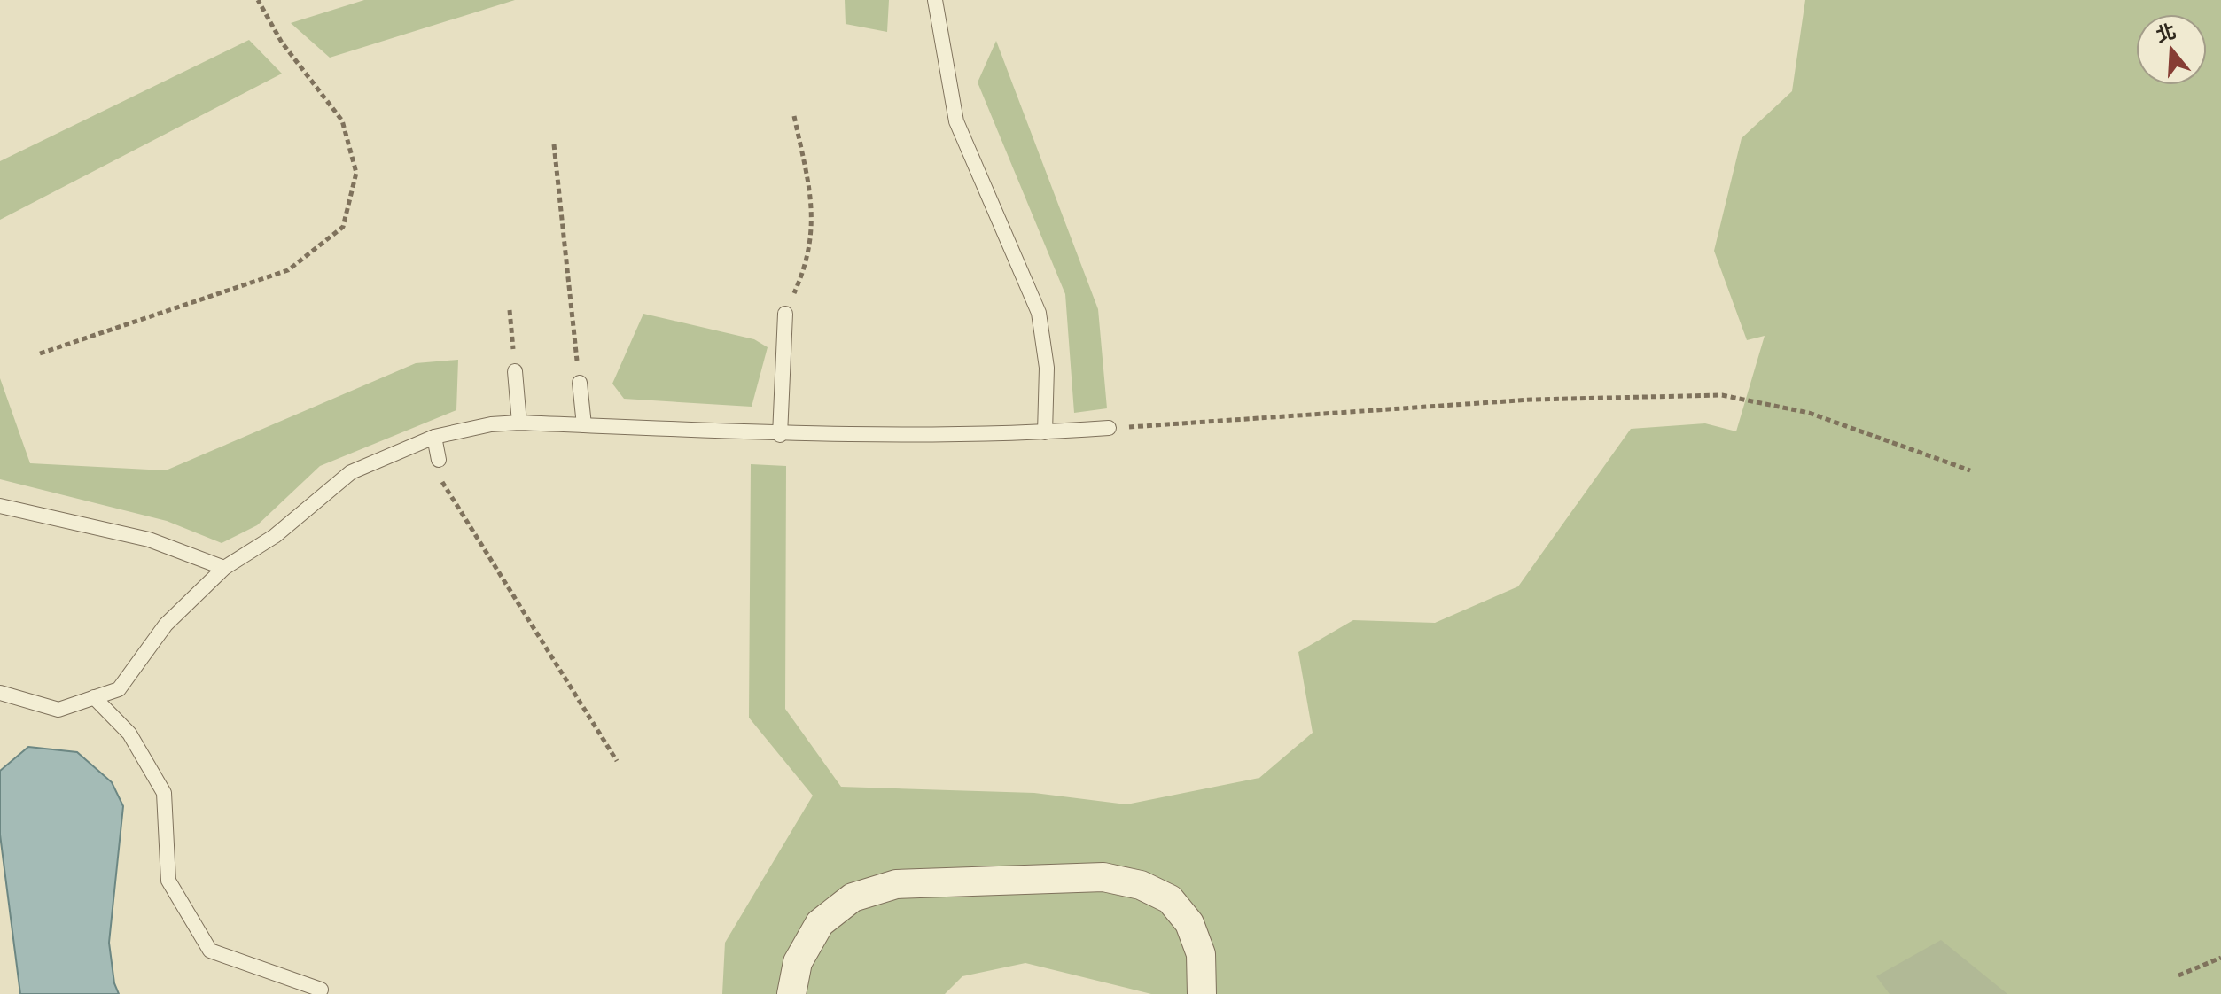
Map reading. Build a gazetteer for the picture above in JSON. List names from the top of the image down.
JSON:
{
  "north": "top"
}
